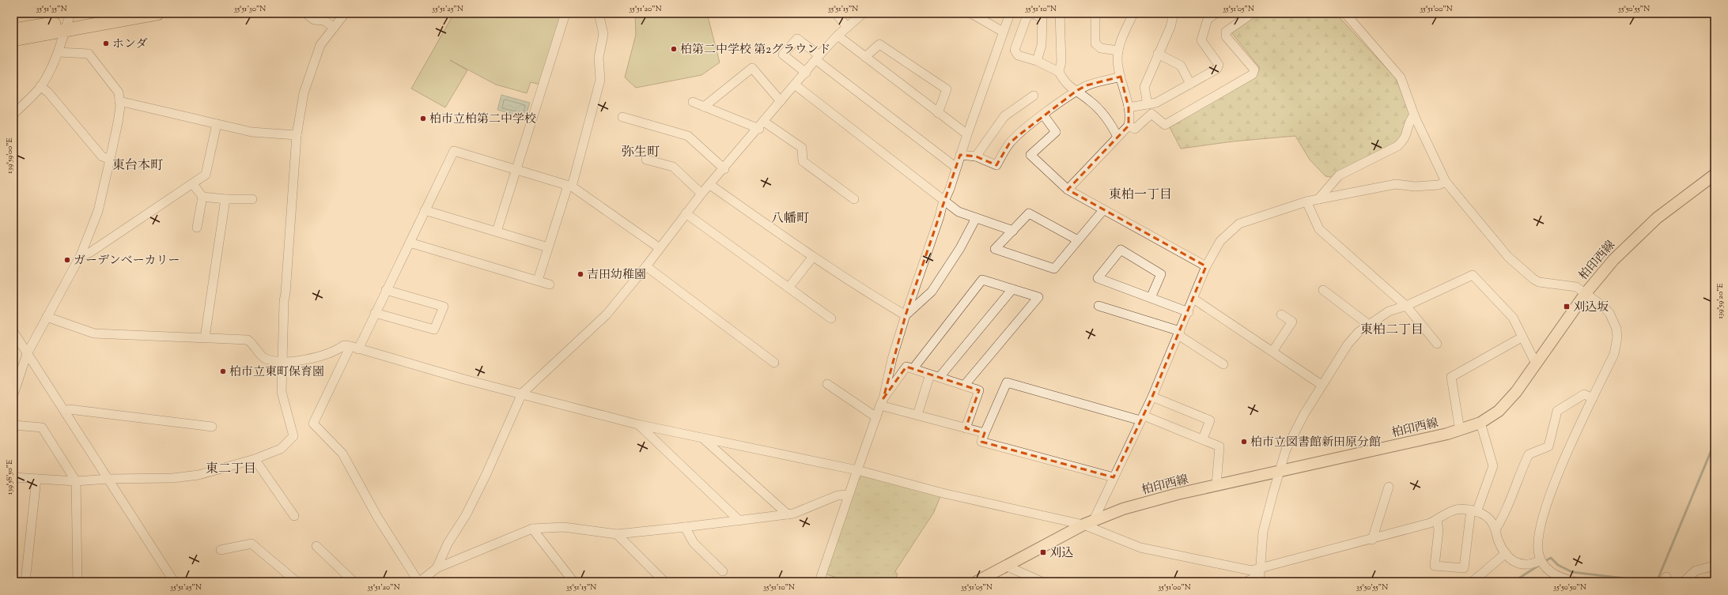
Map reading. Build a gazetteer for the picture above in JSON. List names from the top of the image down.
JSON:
{
  "streets": {
    "main road": ["柏印西線"]
  },
  "districts": [
    "弥生町",
    "東台本町",
    "東柏一丁目",
    "八幡町",
    "東柏二丁目",
    "東二丁目"
  ],
  "places": {
    "other": [
      "ホンダ",
      "柏第二中学校 第2グラウンド",
      "柏市立柏第二中学校",
      "ガーデンベーカリー",
      "吉田幼稚園",
      "柏市立東町保育園",
      "柏市立図書館新田原分館"
    ],
    "transit": ["刈込坂", "刈込"]
  },
  "coordinates": [
    "35°51'35\"N",
    "35°51'30\"N",
    "35°51'25\"N",
    "35°51'20\"N",
    "35°51'15\"N",
    "35°51'10\"N",
    "35°51'05\"N",
    "35°51'00\"N",
    "35°50'55\"N",
    "139°59'00\"E",
    "139°59'20\"E",
    "139°58'50\"E",
    "35°50'50\"N"
  ]
}
